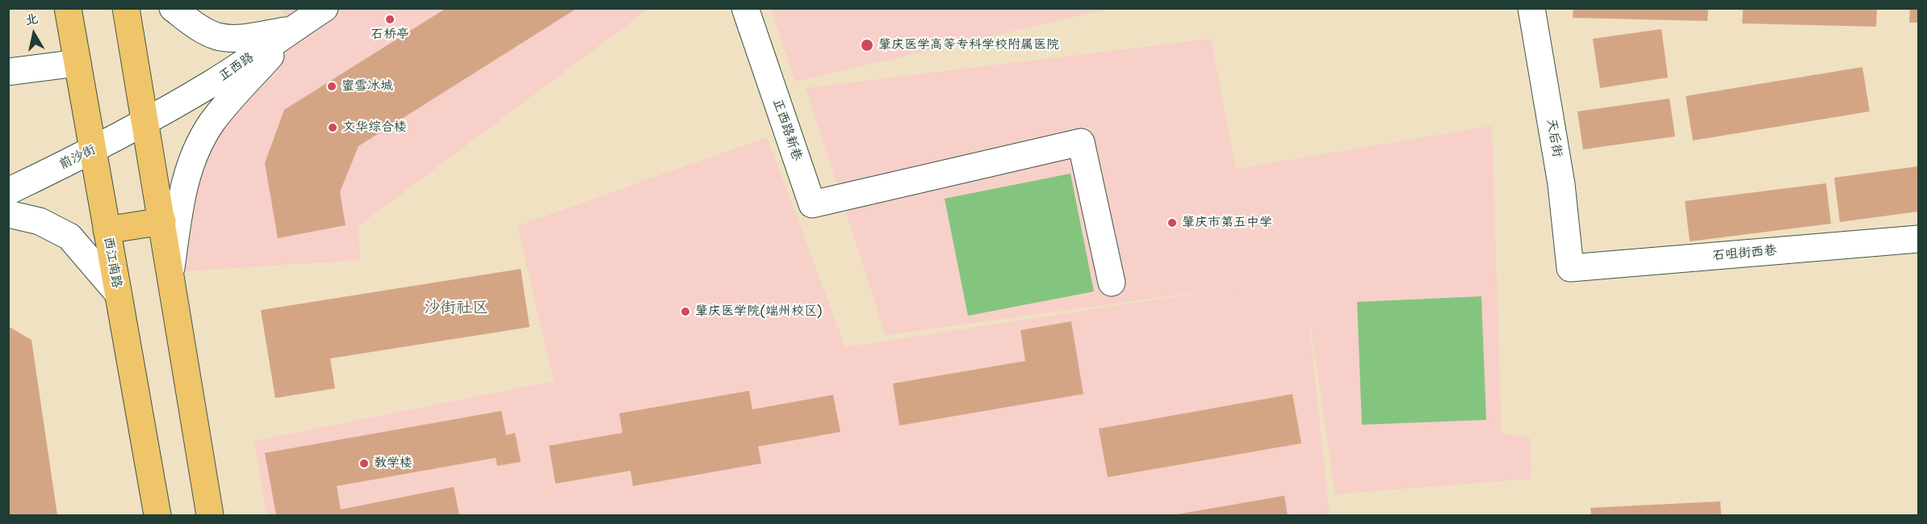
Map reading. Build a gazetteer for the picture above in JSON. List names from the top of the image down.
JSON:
{
  "streets": {
    "main road": ["西江南路"],
    "street": [
      "正西路",
      "正西路新巷",
      "天后街",
      "前沙街",
      "石咀街西巷"
    ]
  },
  "crossings": [
    ["正西路", "前沙街"],
    ["天后街", "石咀街西巷"],
    ["前沙街", "西江南路"]
  ],
  "districts": ["沙街社区"],
  "places": [
    "石桥亭",
    "肇庆医学高等专科学校附属医院",
    "蜜雪冰城",
    "文华综合楼",
    "肇庆市第五中学",
    "肇庆医学院(端州校区)",
    "教学楼"
  ],
  "north": "top"
}
